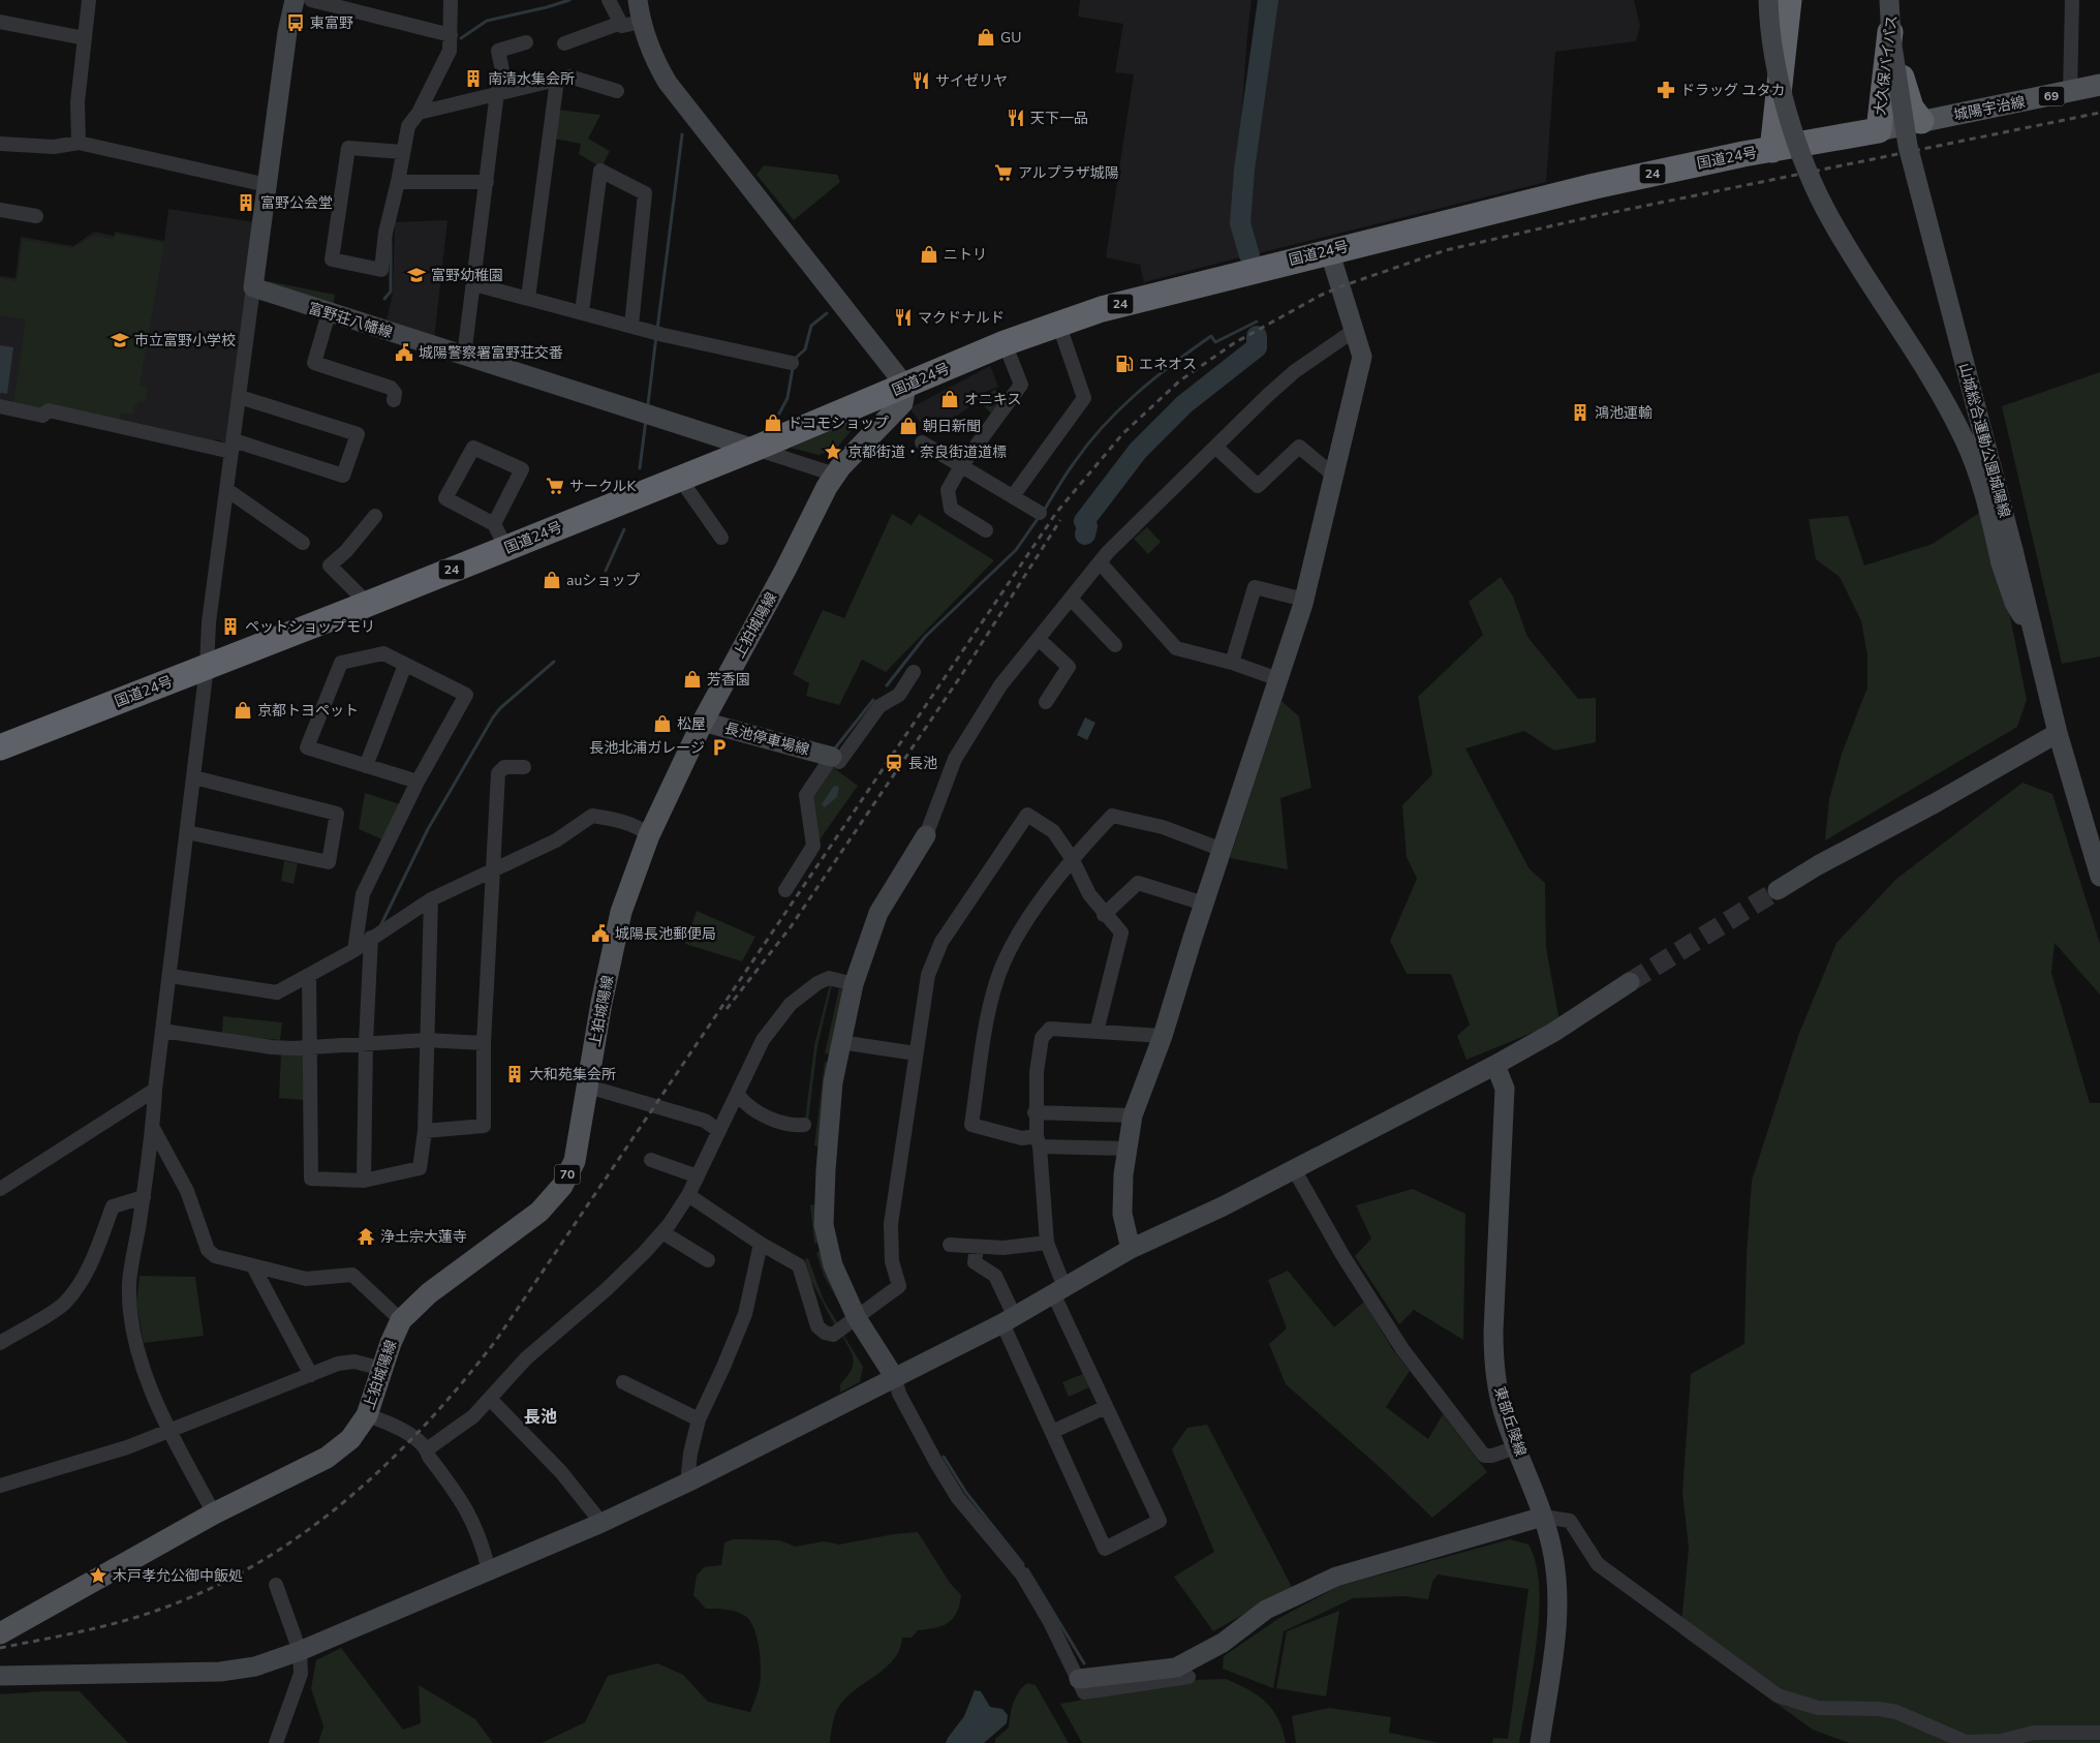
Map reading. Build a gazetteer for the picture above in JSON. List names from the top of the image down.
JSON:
{
  "streets": {
    "highway": ["大久保バイパス", "国道24号", "24"],
    "main road": [
      "69",
      "城陽宇治線",
      "上狛城陽線",
      "70"
    ],
    "street": [
      "富野荘八幡線",
      "山城総合運動公園城陽線",
      "長池停車場線",
      "東部丘陵線"
    ]
  },
  "crossings": [
    ["大久保バイパス", "城陽宇治線"],
    ["大久保バイパス", "国道24号"],
    ["城陽宇治線", "国道24号"],
    ["国道24号", "富野荘八幡線"],
    ["国道24号", "上狛城陽線"],
    ["上狛城陽線", "長池停車場線"]
  ],
  "districts": ["長池"],
  "places": {
    "bus stop": ["東富野"],
    "shop": [
      "GU",
      "ニトリ",
      "オニキス",
      "ドコモショップ",
      "朝日新聞",
      "auショップ",
      "芳香園",
      "京都トヨペット",
      "松屋"
    ],
    "building": [
      "南清水集会所",
      "富野公会堂",
      "鴻池運輸",
      "ペットショップモリ",
      "大和苑集会所"
    ],
    "restaurant": ["サイゼリヤ", "天下一品", "マクドナルド"],
    "pharmacy": ["ドラッグ ユタカ"],
    "supermarket": ["アルプラザ城陽", "サークルK"],
    "school or university": ["富野幼稚園", "市立富野小学校"],
    "public building": ["城陽警察署富野荘交番", "城陽長池郵便局"],
    "fuel station": ["エネオス"],
    "place": ["京都街道・奈良街道道標", "木戸孝允公御中飯処"],
    "parking": ["長池北浦ガレージ"],
    "station": ["長池"],
    "temple": ["浄土宗大蓮寺"]
  }
}
